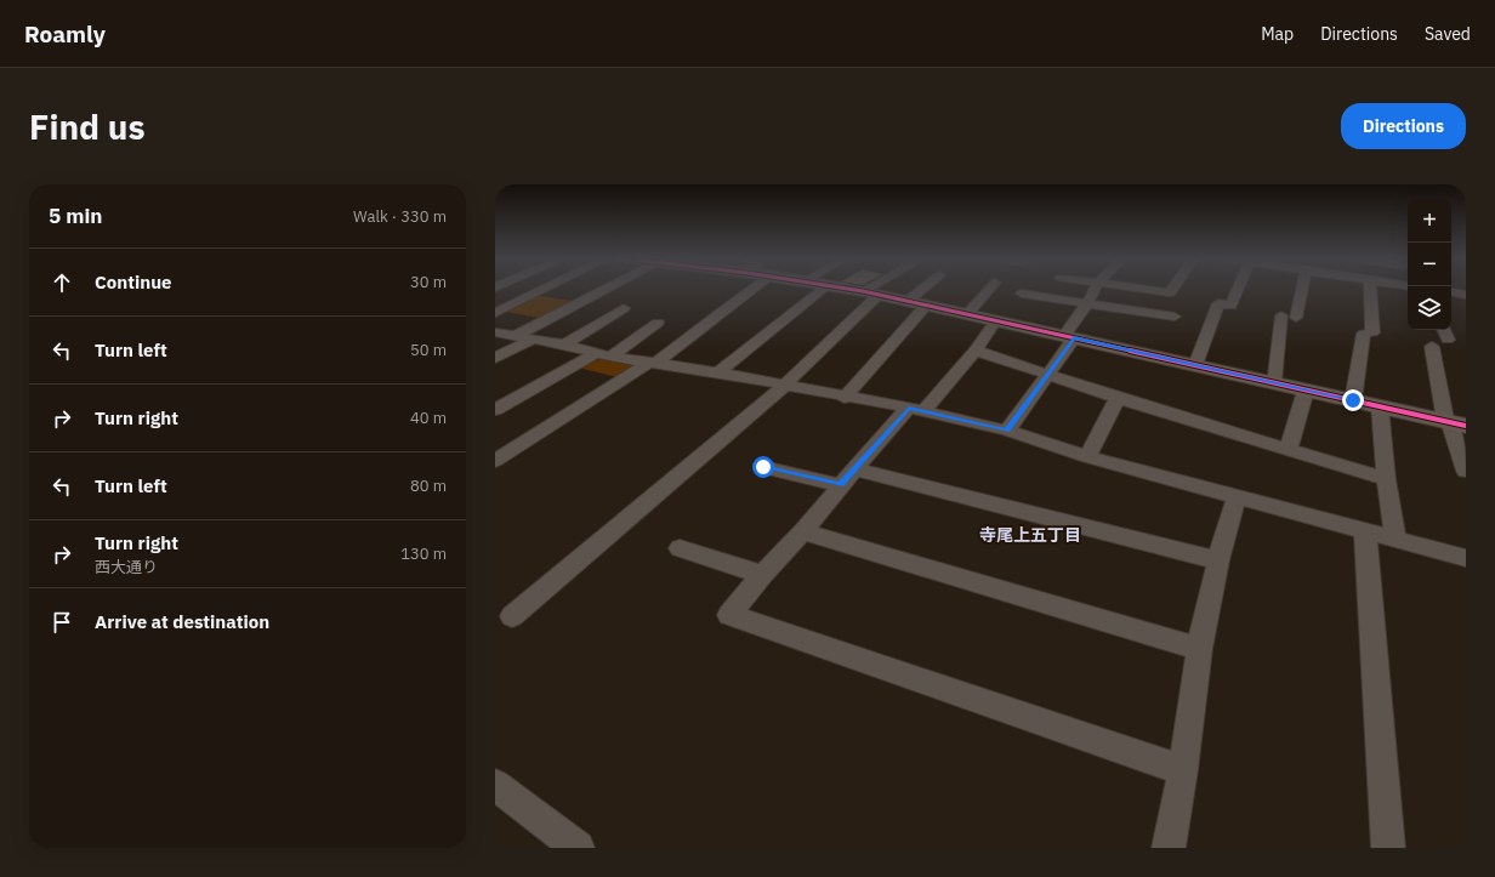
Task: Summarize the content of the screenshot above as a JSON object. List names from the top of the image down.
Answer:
{
  "districts": ["寺尾上五丁目"],
  "page": {
    "header": "Roamly",
    "nav": ["Map", "Directions", "Saved"],
    "buttons": "Directions",
    "title": "Find us",
    "heading": ["5 min", "Walk · 330 m"],
    "map_buttons": ["+", "−"],
    "list": [
      ["Continue", "30 m"],
      ["Turn left", "50 m"],
      ["Turn right", "40 m"],
      ["Turn left", "80 m"],
      ["Turn right", "西大通り", "130 m"],
      "Arrive at destination"
    ]
  }
}
